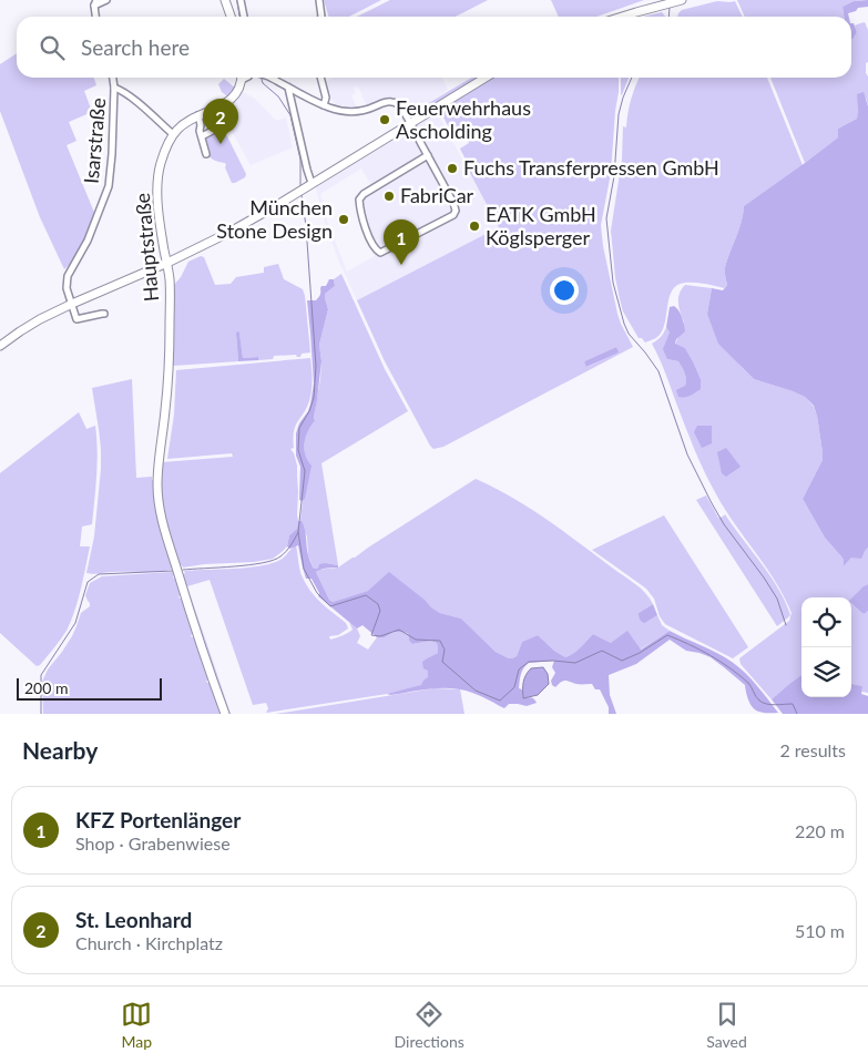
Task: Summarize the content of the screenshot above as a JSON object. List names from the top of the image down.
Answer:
{
  "streets": {
    "main road": ["Hauptstraße"],
    "street": ["Isarstraße"]
  },
  "places": [
    "Feuerwehrhaus Ascholding",
    "Fuchs Transferpressen GmbH",
    "FabriCar",
    "München Stone Design",
    "EATK GmbH Köglsperger"
  ],
  "scale_bar": "200 m",
  "page": {
    "search": "Search here",
    "pins": ["2", "1"],
    "scale": "200 m",
    "heading": ["Nearby", "2 results"],
    "list": [
      {
        "mark": "1",
        "name": "KFZ Portenlänger",
        "note": "Shop · Grabenwiese",
        "value": "220 m"
      },
      {
        "mark": "2",
        "name": "St. Leonhard",
        "note": "Church · Kirchplatz",
        "value": "510 m"
      }
    ],
    "nav": ["Map", "Directions", "Saved"]
  }
}
